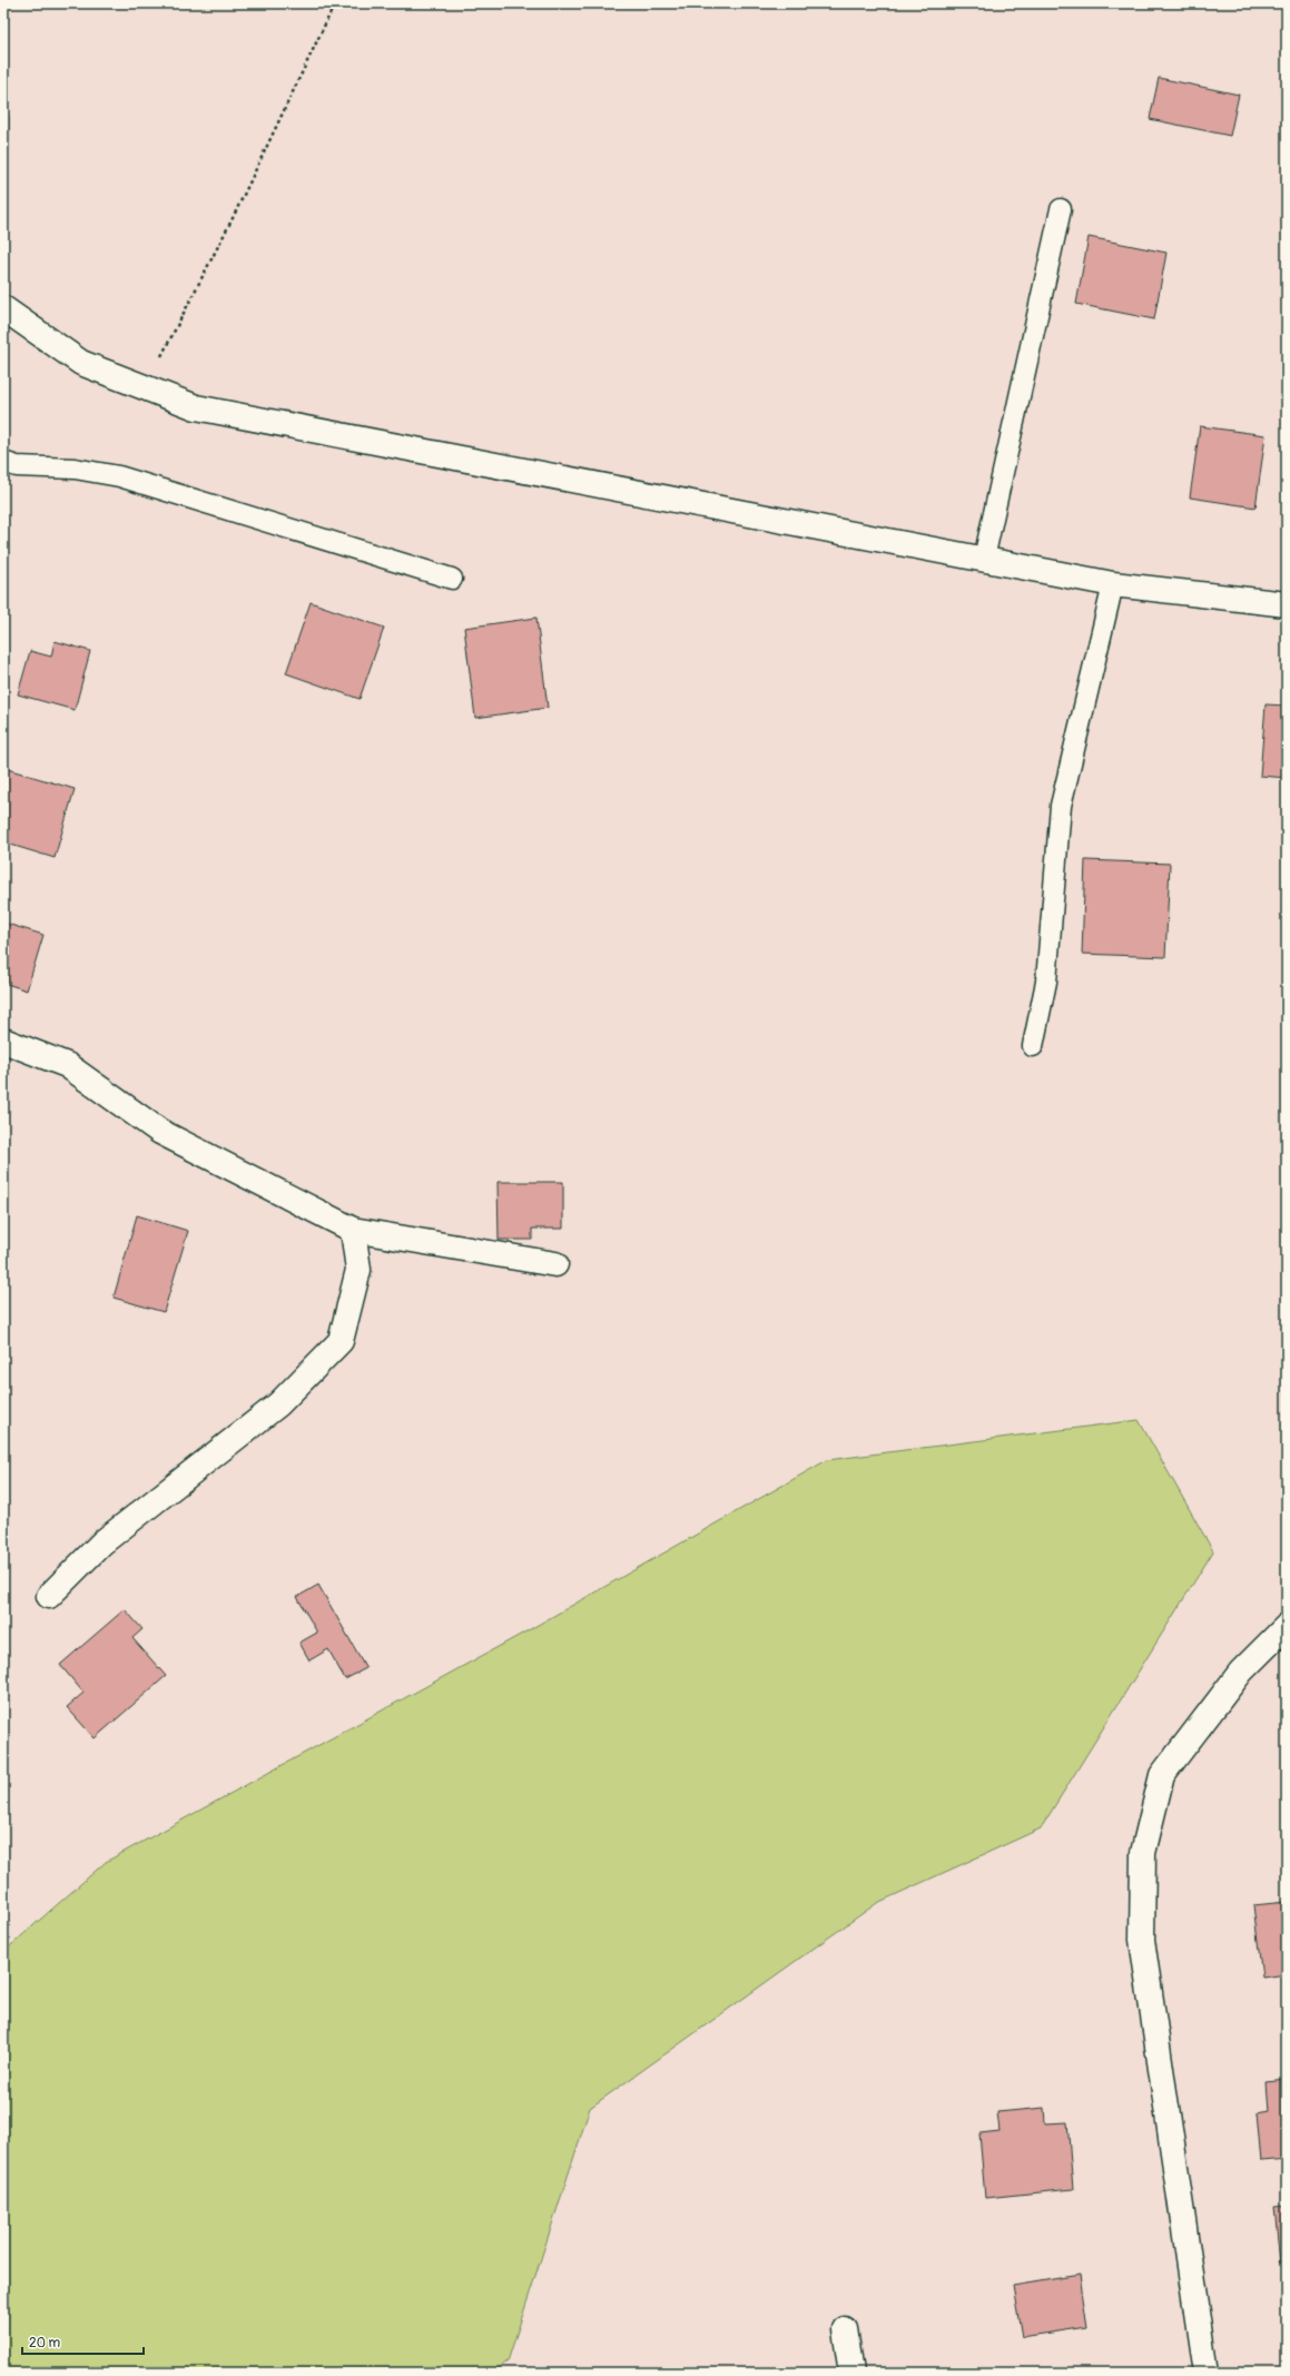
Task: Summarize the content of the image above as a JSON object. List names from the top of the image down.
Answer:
{
  "scale_bar": "20 m"
}
